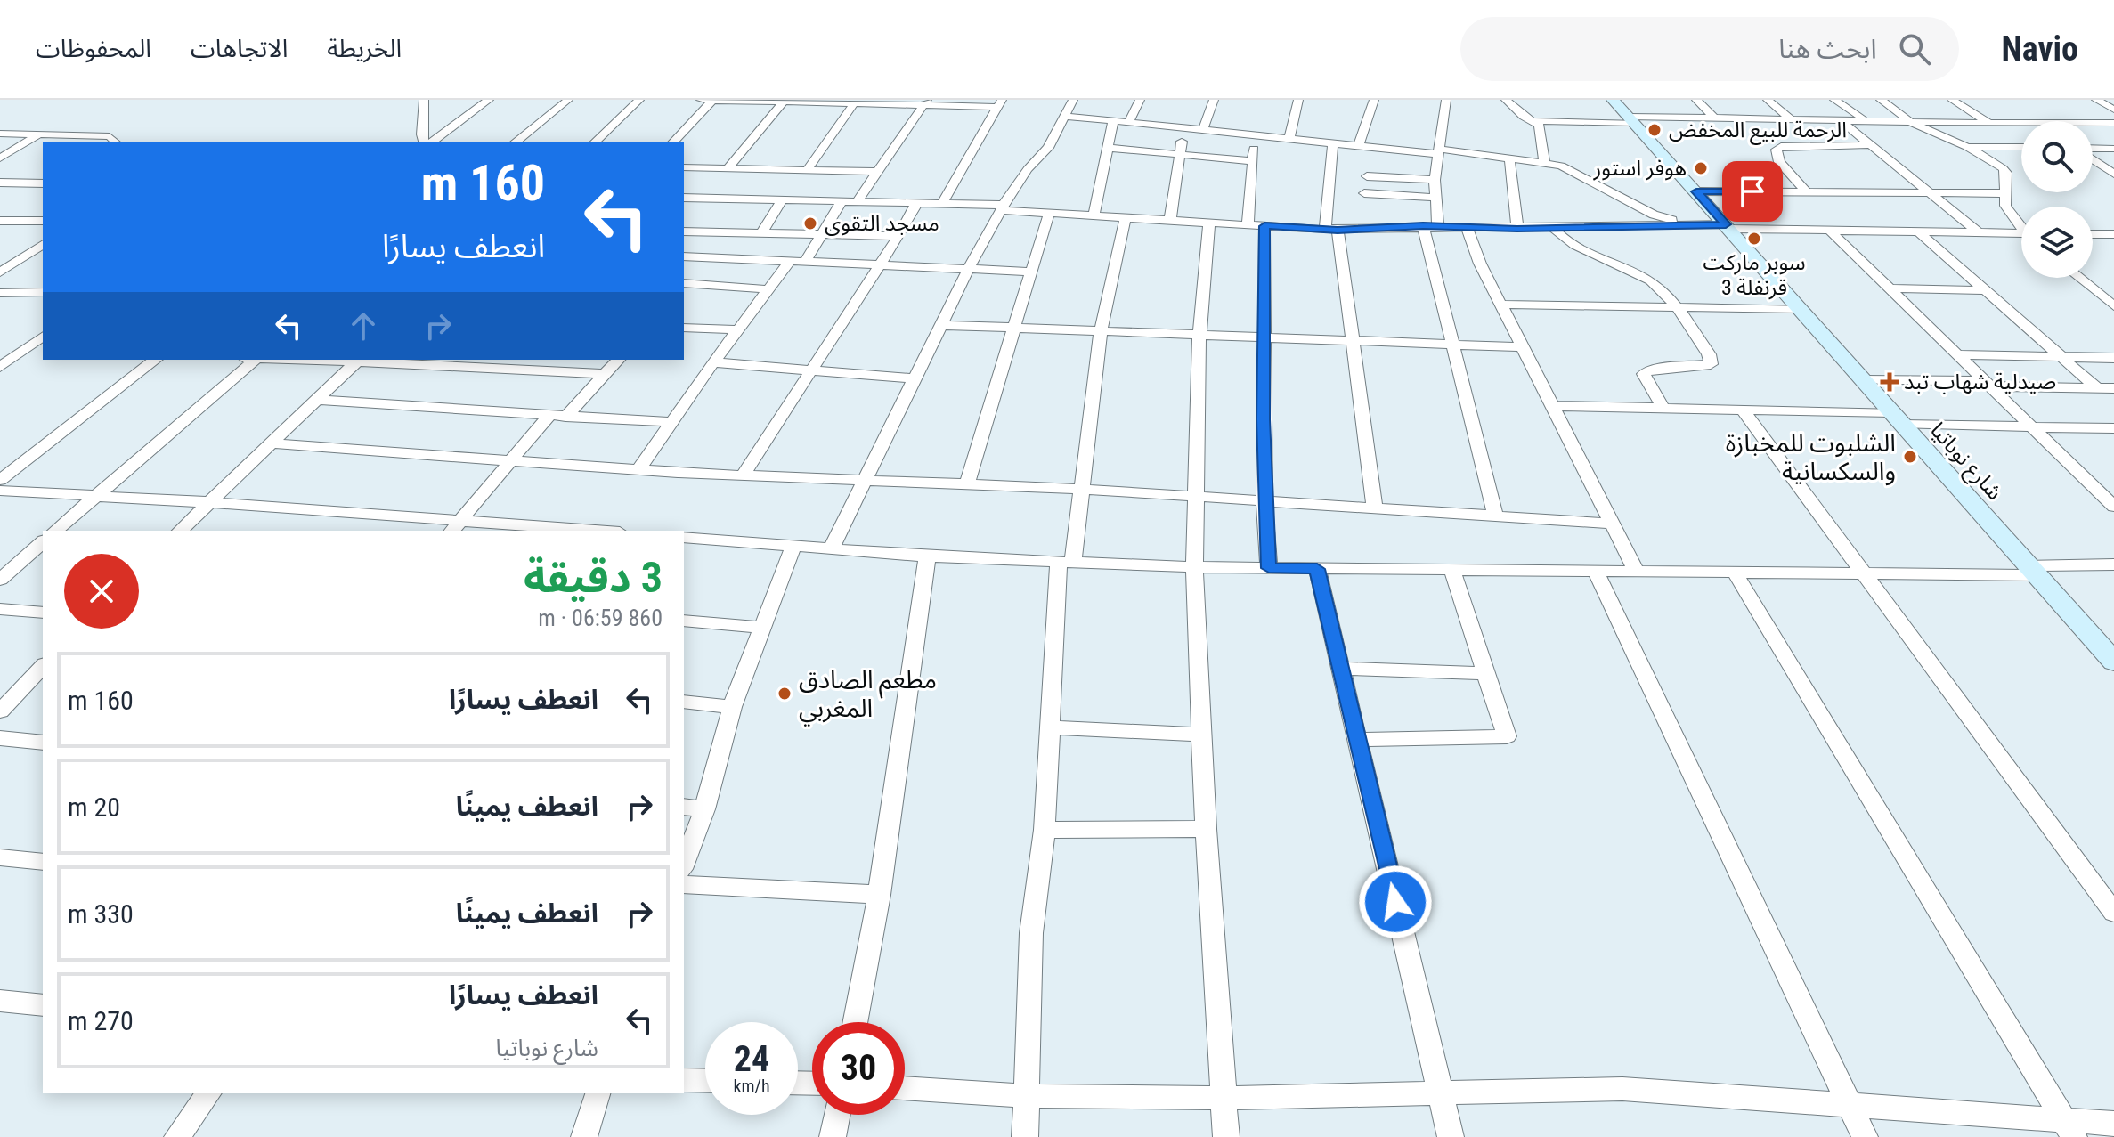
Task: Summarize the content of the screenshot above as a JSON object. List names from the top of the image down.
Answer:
{
  "streets": {
    "street": ["شارع نوباتيا"]
  },
  "places": {
    "other": [
      "الرحمة للبيع المخفض",
      "هوفر استور",
      "مسجد التقوى",
      "سوبر ماركت قرنفلة 3",
      "الشلبوت للمخبازة والسكسانية",
      "مطعم الصادق المغربي"
    ],
    "health": ["صيدلية شهاب تبد"]
  },
  "page": {
    "header": "Navio",
    "search": "ابحث هنا",
    "nav": ["الخريطة", "الاتجاهات", "المحفوظات"],
    "turn": ["160 m", "انعطف يسارًا"],
    "heading": ["3 دقيقة", "860 m · 06:59"],
    "list": [
      {
        "name": "انعطف يسارًا",
        "value": "160 m"
      },
      {
        "name": "انعطف يمينًا",
        "value": "20 m"
      },
      {
        "name": "انعطف يمينًا",
        "value": "330 m"
      },
      {
        "name": "انعطف يسارًا",
        "note": "شارع نوباتيا",
        "value": "270 m"
      }
    ],
    "speed": "24 km/h",
    "limit": "30"
  }
}
